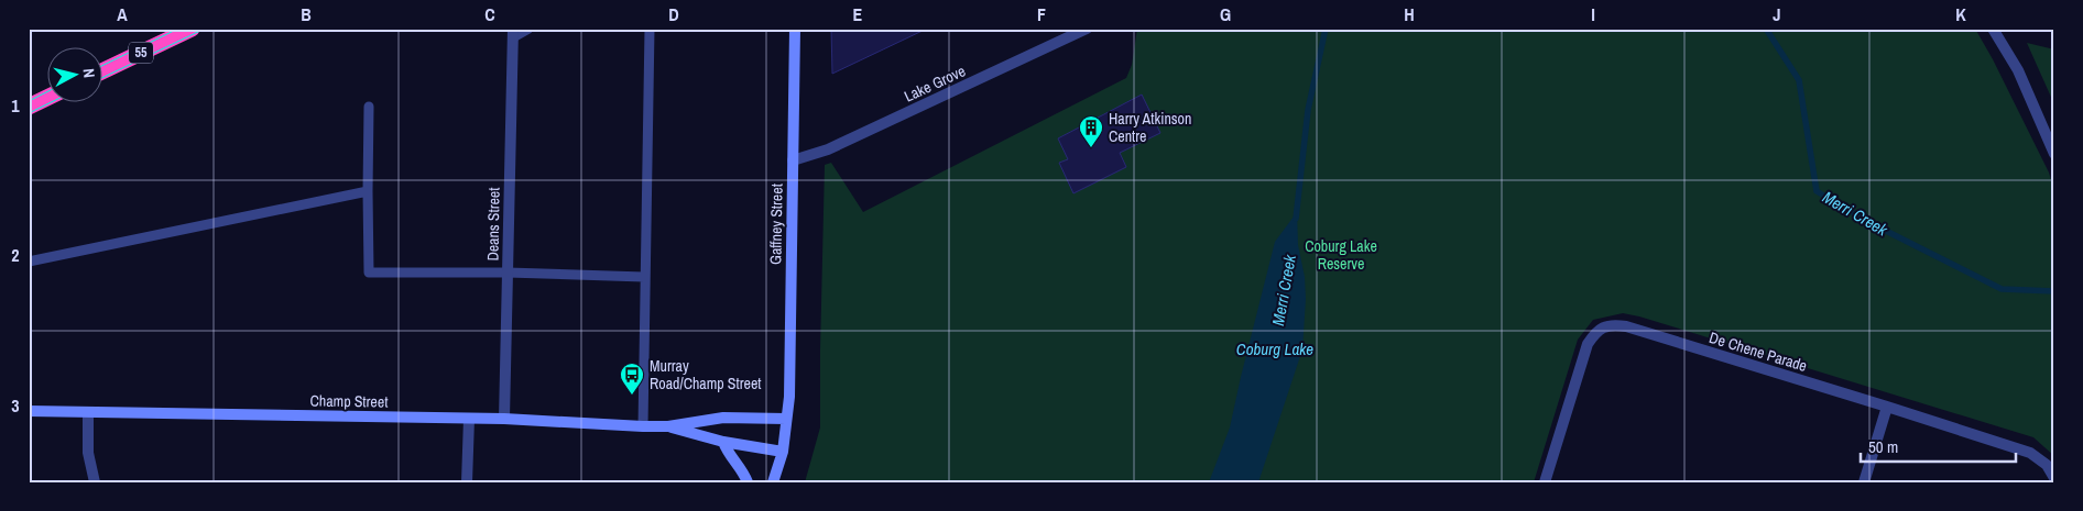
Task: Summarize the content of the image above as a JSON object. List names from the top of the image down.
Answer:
{
  "streets": {
    "highway": ["55"],
    "street": [
      "Lake Grove",
      "Deans Street",
      "Gaffney Street",
      "De Chene Parade",
      "Champ Street"
    ]
  },
  "crossings": [
    ["Lake Grove", "Gaffney Street"],
    ["Deans Street", "Champ Street"],
    ["Gaffney Street", "Champ Street"]
  ],
  "water": ["Merri Creek", "Coburg Lake"],
  "parks": ["Coburg Lake Reserve"],
  "places": {
    "building": ["Harry Atkinson Centre"],
    "bus stop": ["Murray Road/Champ Street"]
  },
  "scale_bar": "50 m",
  "north": "right",
  "grid": {
    "columns": [
      "A",
      "B",
      "C",
      "D",
      "E",
      "F",
      "G",
      "H",
      "I",
      "J",
      "K"
    ],
    "rows": ["1", "2", "3"]
  }
}
